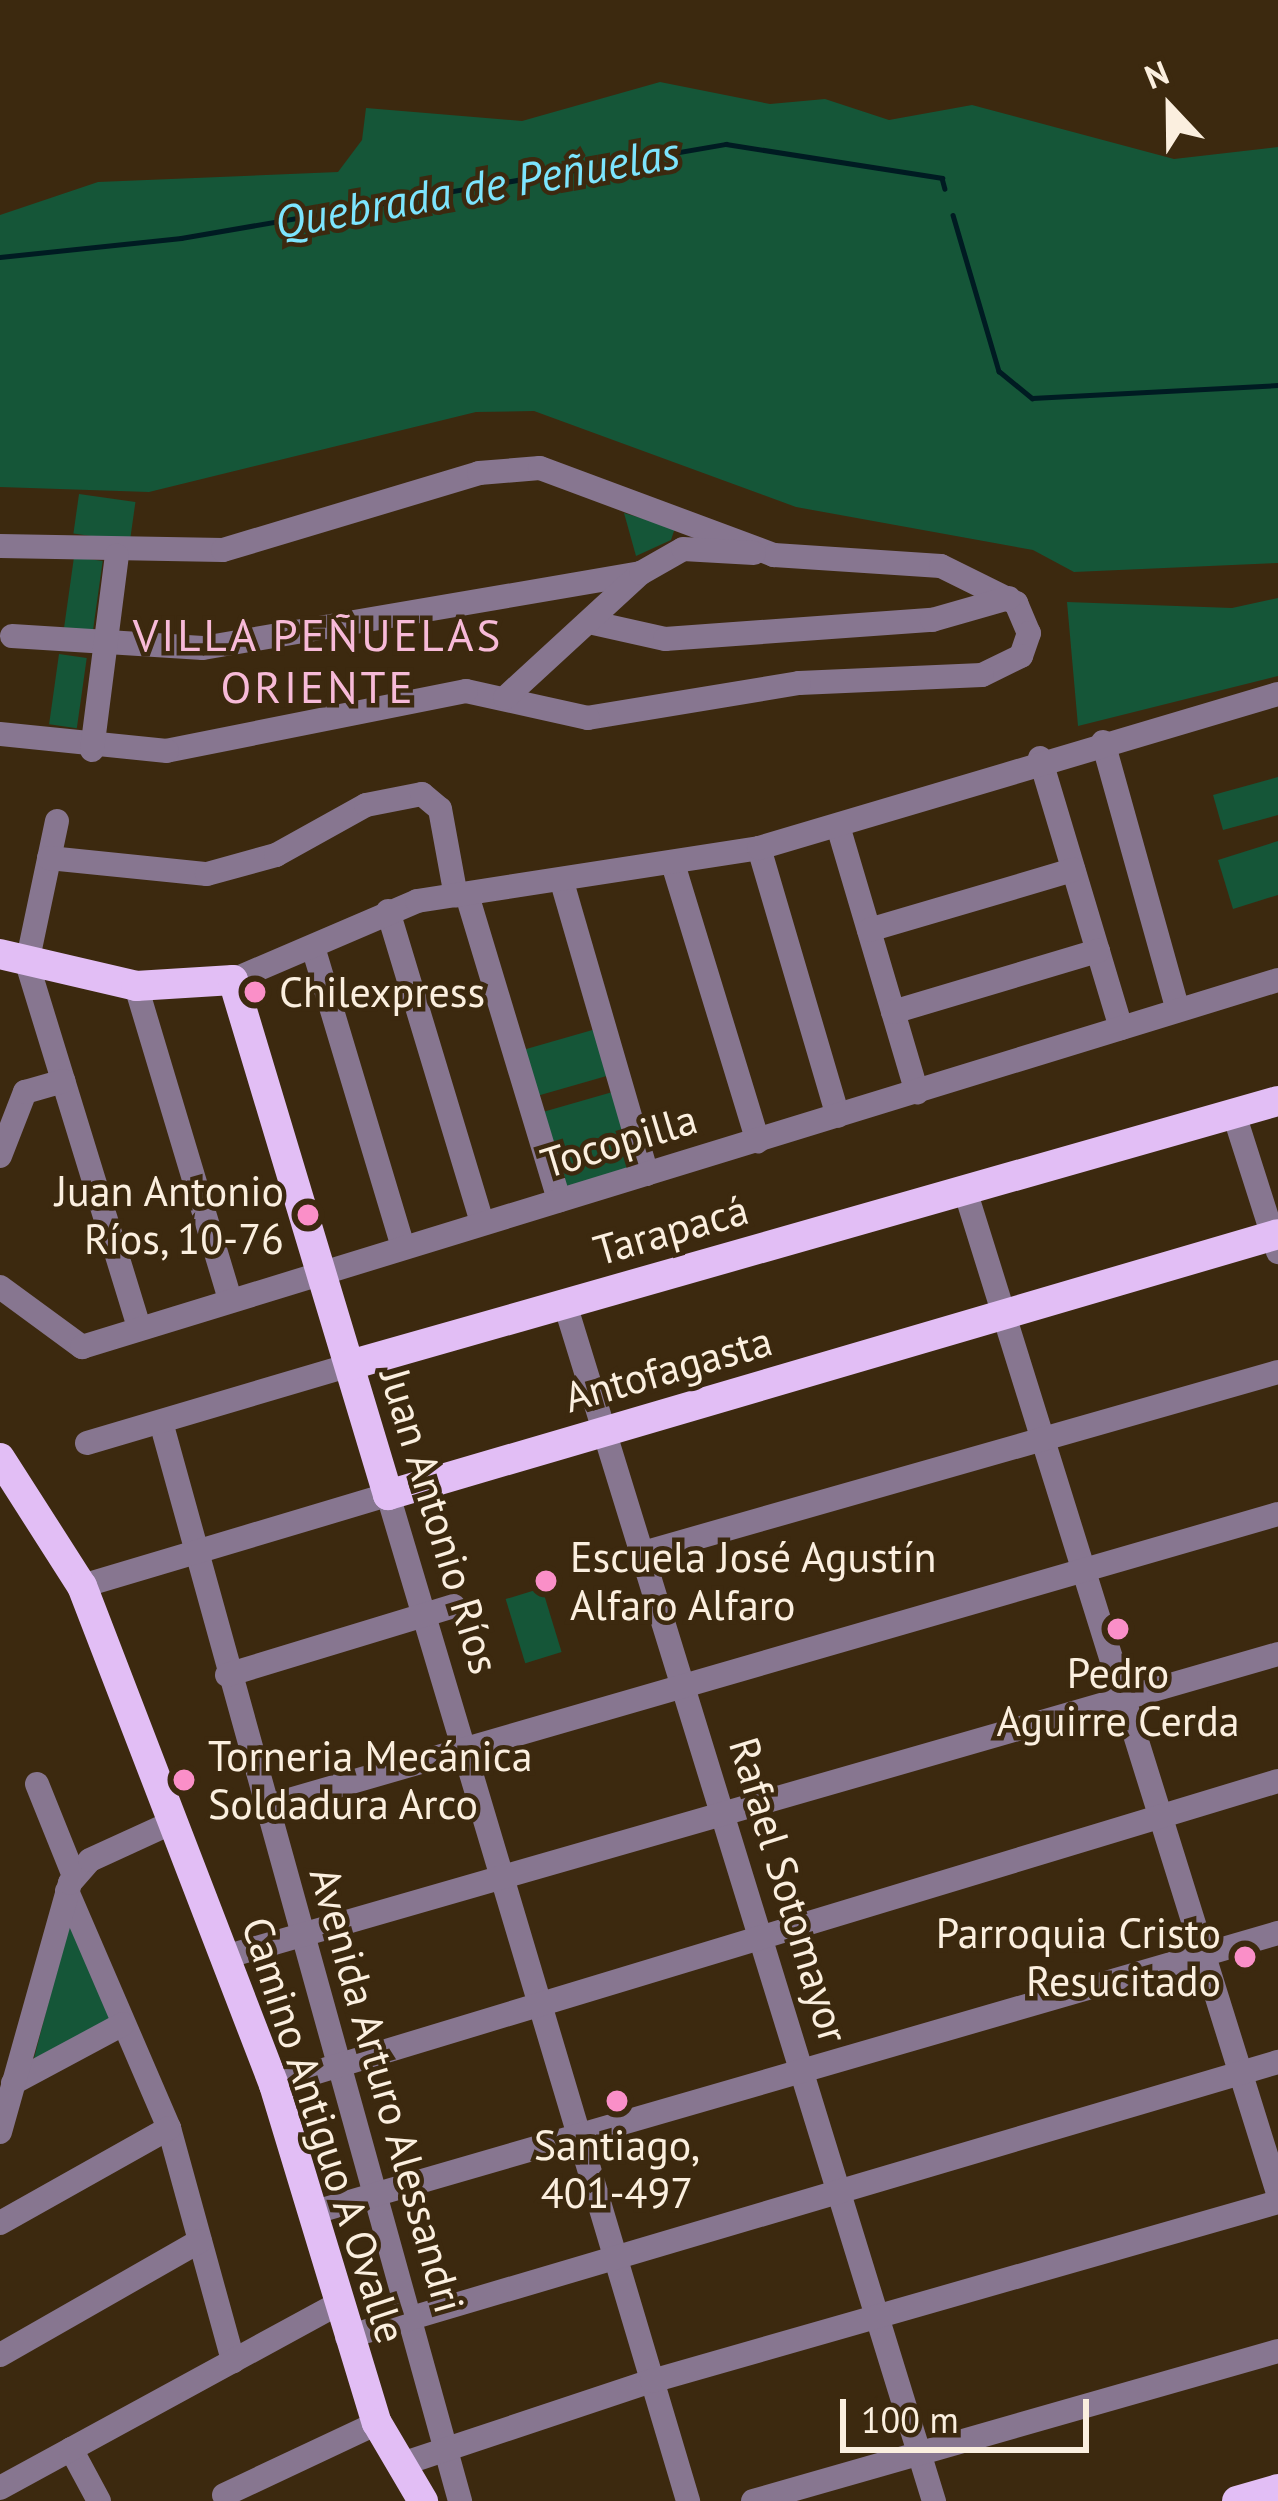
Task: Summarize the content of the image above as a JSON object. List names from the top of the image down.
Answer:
{
  "streets": {
    "main road": [
      "Tarapacá",
      "Antofagasta",
      "Juan Antonio Ríos",
      "Camino Antiguo A Ovalle"
    ],
    "street": ["Tocopilla", "Rafael Sotomayor", "Avenida Arturo Alessandri"]
  },
  "crossings": [
    ["Tocopilla", "Juan Antonio Ríos"],
    ["Tarapacá", "Juan Antonio Ríos"],
    ["Tarapacá", "Rafael Sotomayor"],
    ["Tarapacá", "Avenida Arturo Alessandri"],
    ["Antofagasta", "Juan Antonio Ríos"],
    ["Antofagasta", "Rafael Sotomayor"],
    ["Antofagasta", "Avenida Arturo Alessandri"],
    ["Antofagasta", "Camino Antiguo A Ovalle"]
  ],
  "districts": ["VILLA PEÑUELAS ORIENTE"],
  "water": ["Quebrada de Peñuelas"],
  "places": [
    "Chilexpress",
    "Juan Antonio Ríos, 10-76",
    "Escuela José Agustín Alfaro Alfaro",
    "Pedro Aguirre Cerda",
    "Torneria Mecánica Soldadura Arco",
    "Parroquia Cristo Resucitado",
    "Santiago, 401-497"
  ],
  "scale_bar": "100 m",
  "north": "top"
}
